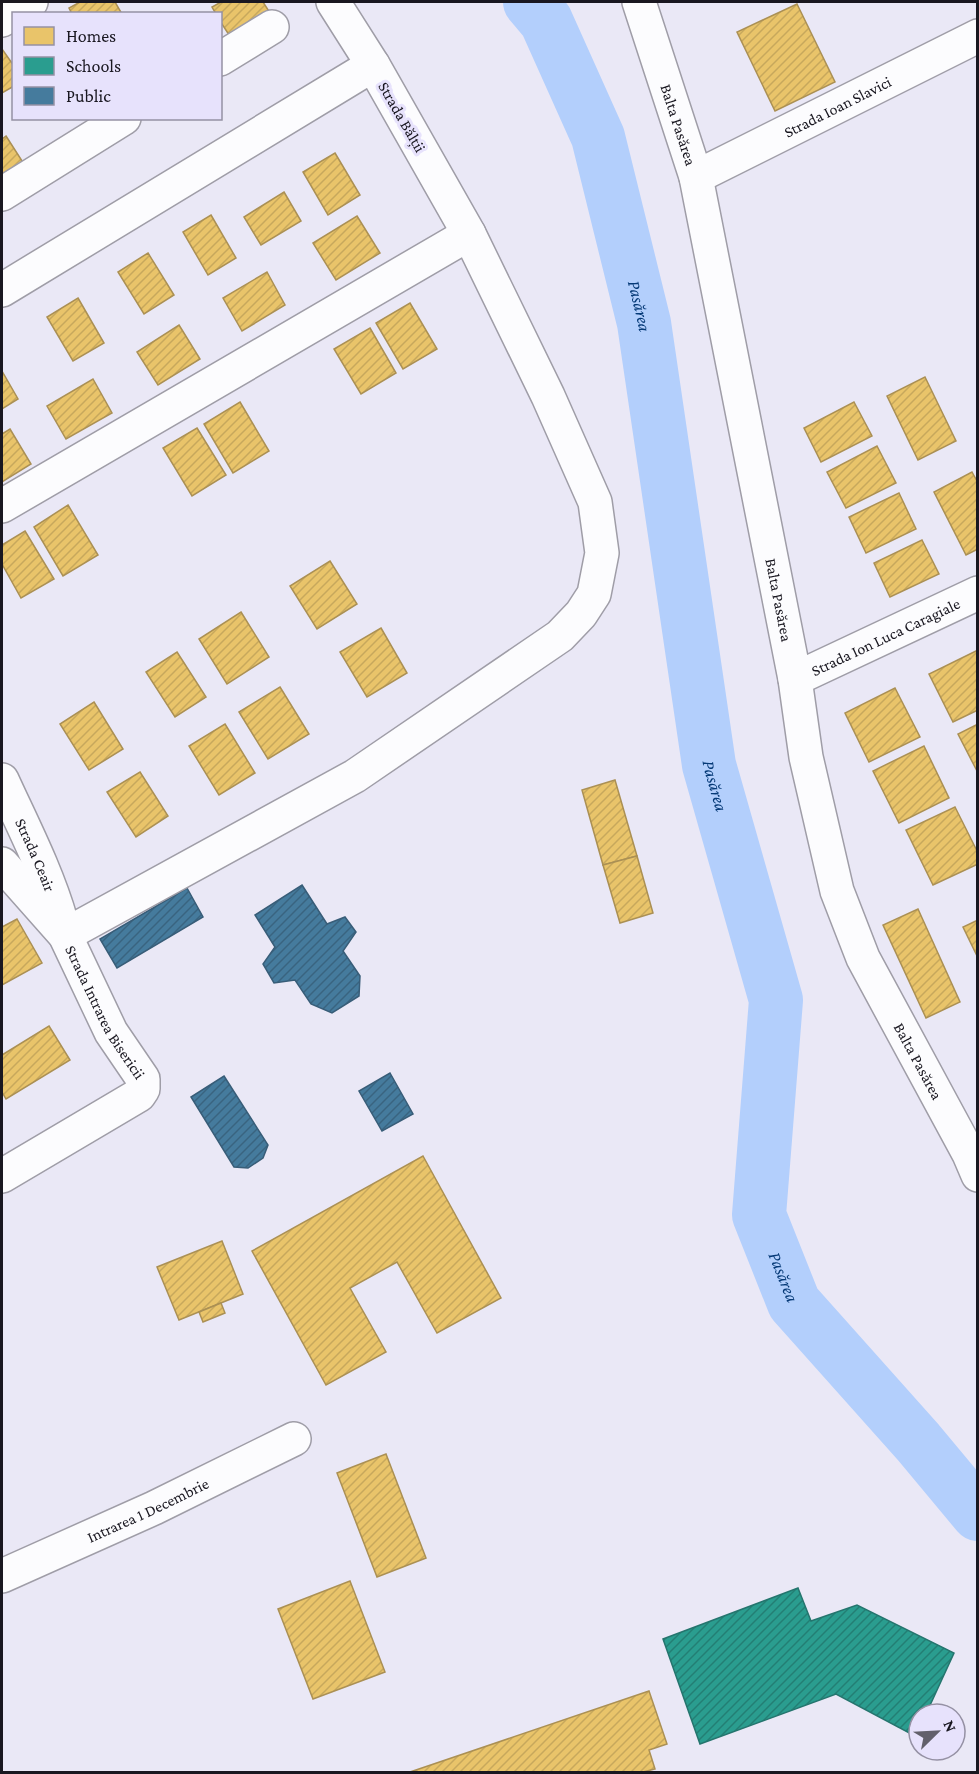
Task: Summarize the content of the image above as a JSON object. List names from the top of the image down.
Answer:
{
  "streets": {
    "street": [
      "Strada Ioan Slavici",
      "Strada Bălții",
      "Balta Pasărea",
      "Strada Ion Luca Caragiale",
      "Strada Ceair",
      "Strada Intrarea Bisericii",
      "Intrarea 1 Decembrie"
    ]
  },
  "crossings": [
    ["Strada Ioan Slavici", "Balta Pasărea"],
    ["Strada Bălții", "Strada Ceair"],
    ["Strada Bălții", "Strada Intrarea Bisericii"],
    ["Balta Pasărea", "Strada Ion Luca Caragiale"],
    ["Strada Ceair", "Strada Intrarea Bisericii"]
  ],
  "water": ["Pasărea"],
  "legend": ["Homes", "Schools", "Public"],
  "north": "top right"
}
